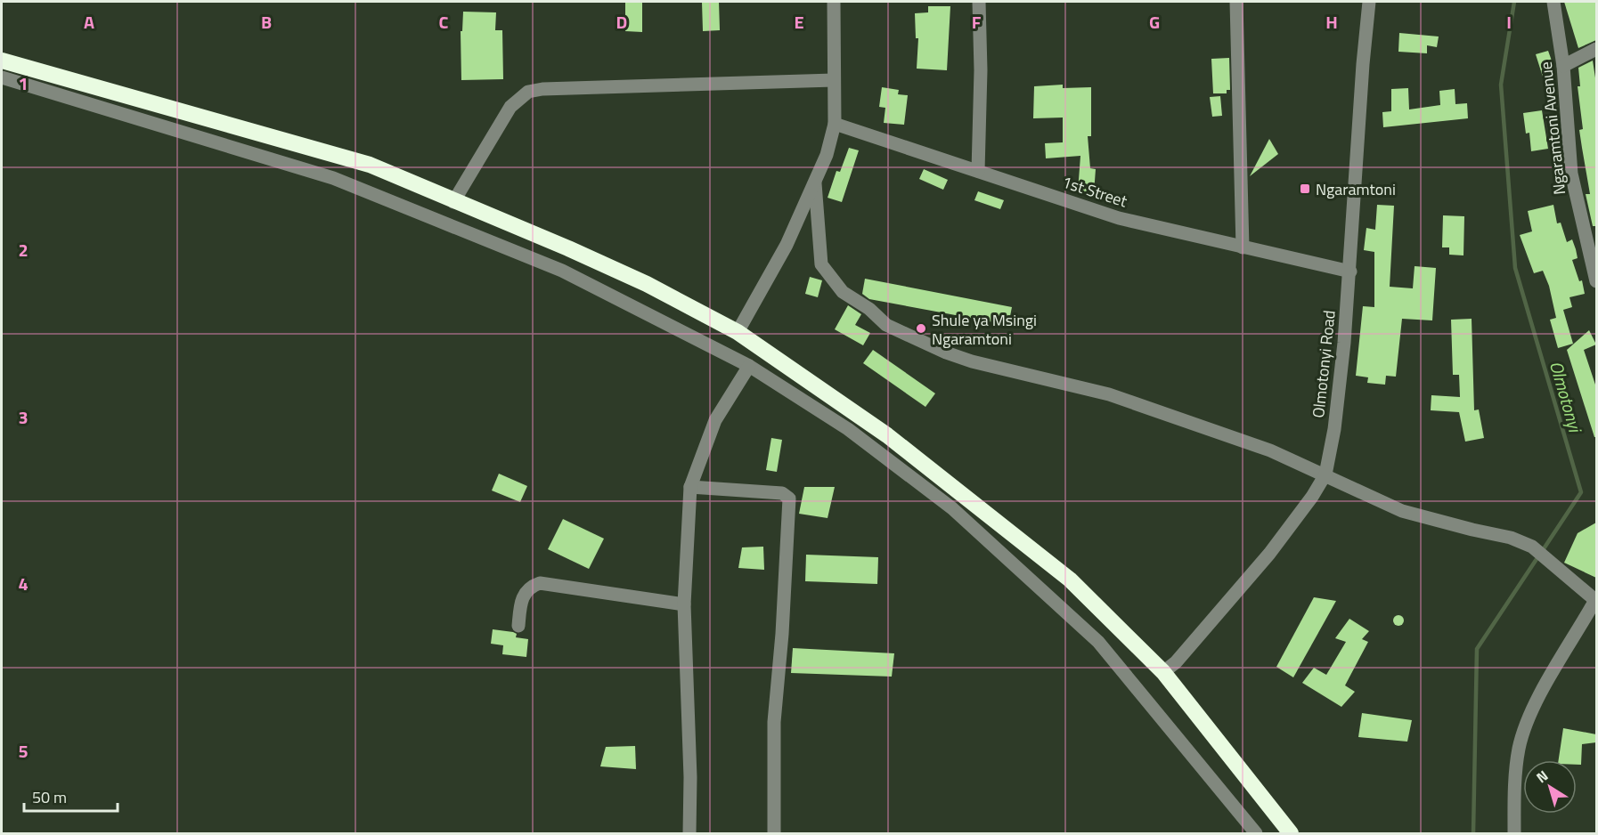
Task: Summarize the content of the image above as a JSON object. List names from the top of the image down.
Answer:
{
  "streets": {
    "street": ["Ngaramtoni Avenue", "1st Street", "Olmotonyi Road"]
  },
  "crossings": [
    ["1st Street", "Olmotonyi Road"]
  ],
  "water": ["Olmotonyi"],
  "places": {
    "transit": ["Ngaramtoni"],
    "other": ["Shule ya Msingi Ngaramtoni"]
  },
  "scale_bar": "50 m",
  "north": "top left",
  "grid": {
    "columns": [
      "A",
      "B",
      "C",
      "D",
      "E",
      "F",
      "G",
      "H",
      "I"
    ],
    "rows": [
      "1",
      "2",
      "3",
      "4",
      "5"
    ]
  }
}
